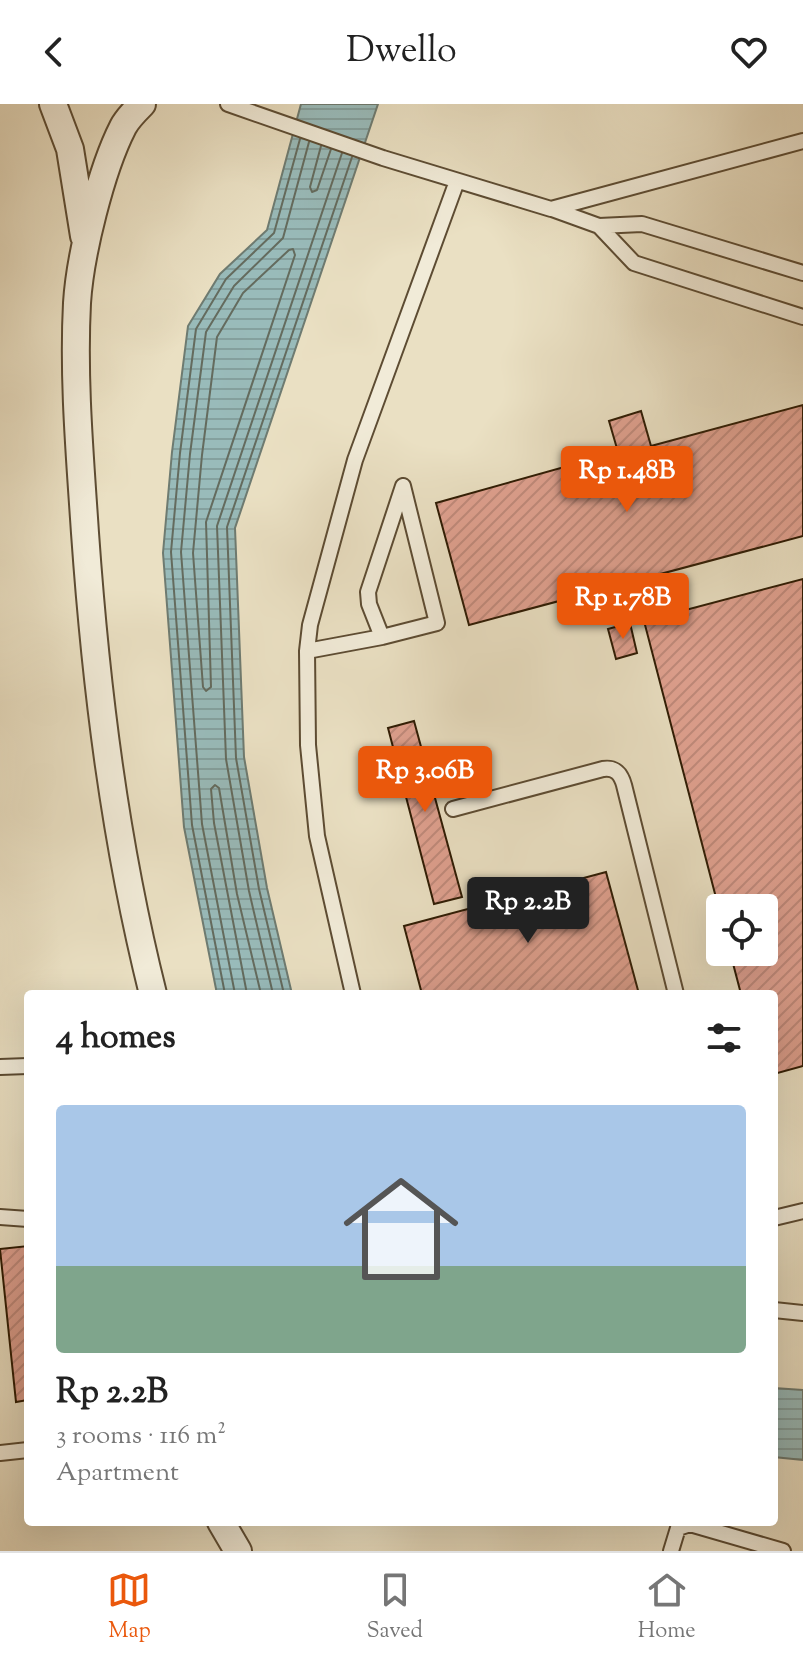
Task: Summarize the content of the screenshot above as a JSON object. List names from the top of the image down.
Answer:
{
  "page": {
    "header": "Dwello",
    "price": [
      "Rp 1.48B",
      "Rp 1.78B",
      "Rp 3.06B",
      "Rp 2.2B"
    ],
    "heading": "4 homes",
    "list": [
      {
        "name": "Rp 2.2B",
        "note": "3 rooms · 116 m² · Apartment"
      }
    ],
    "tabs": ["Map", "Saved", "Home"]
  }
}
